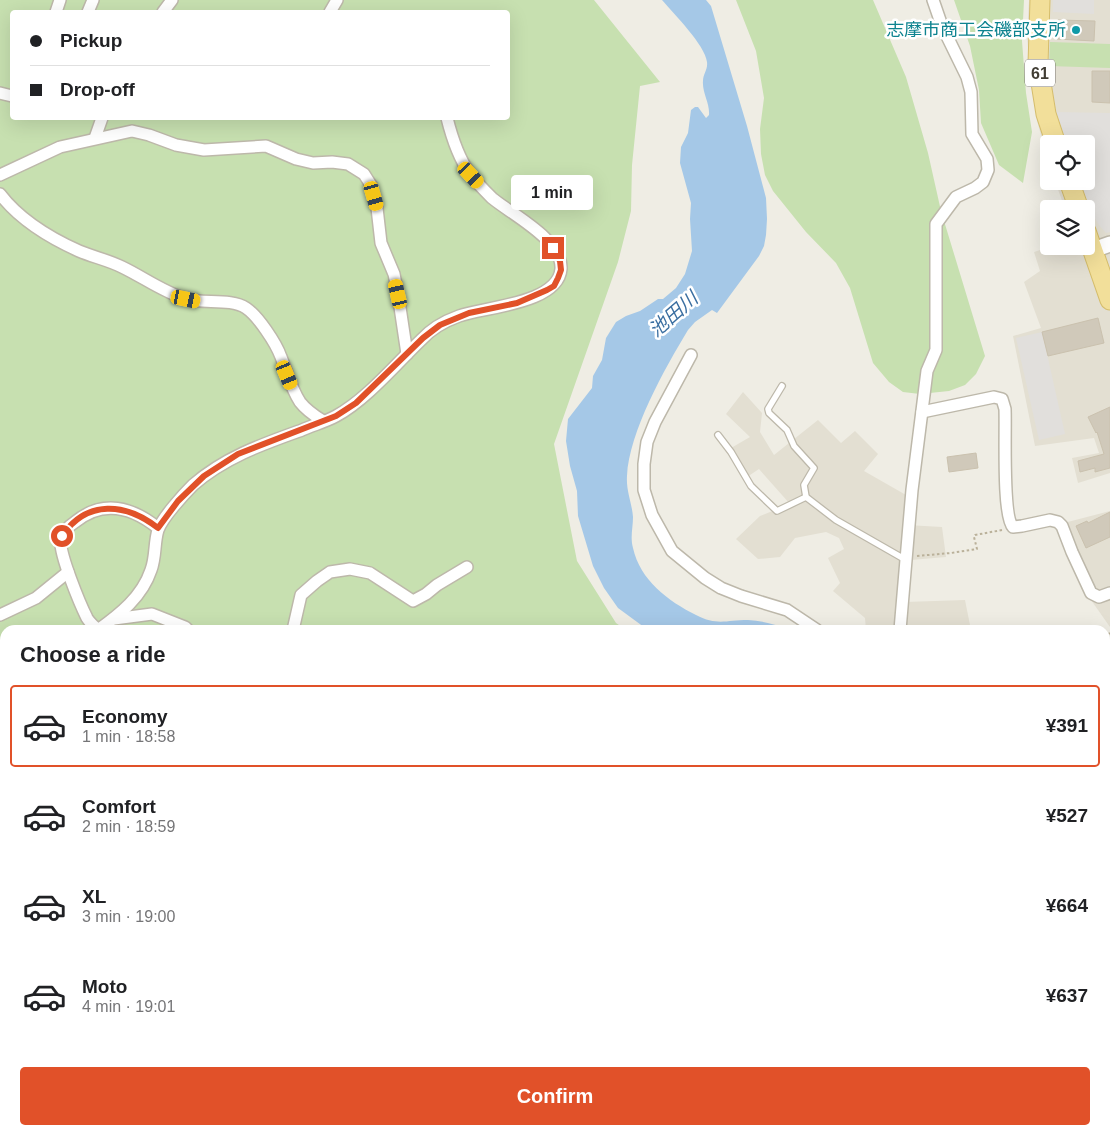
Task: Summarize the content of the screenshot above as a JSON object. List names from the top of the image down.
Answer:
{
  "streets": {
    "main road": ["61"]
  },
  "water": ["池田川"],
  "places": ["志摩市商工会磯部支所"],
  "page": {
    "banner": ["Pickup", "Drop-off"],
    "bubble": "1 min",
    "heading": "Choose a ride",
    "list": [
      {
        "name": "Economy",
        "note": "1 min · 18:58",
        "value": "¥391"
      },
      {
        "name": "Comfort",
        "note": "2 min · 18:59",
        "value": "¥527"
      },
      {
        "name": "XL",
        "note": "3 min · 19:00",
        "value": "¥664"
      },
      {
        "name": "Moto",
        "note": "4 min · 19:01",
        "value": "¥637"
      }
    ],
    "buttons": "Confirm"
  }
}
